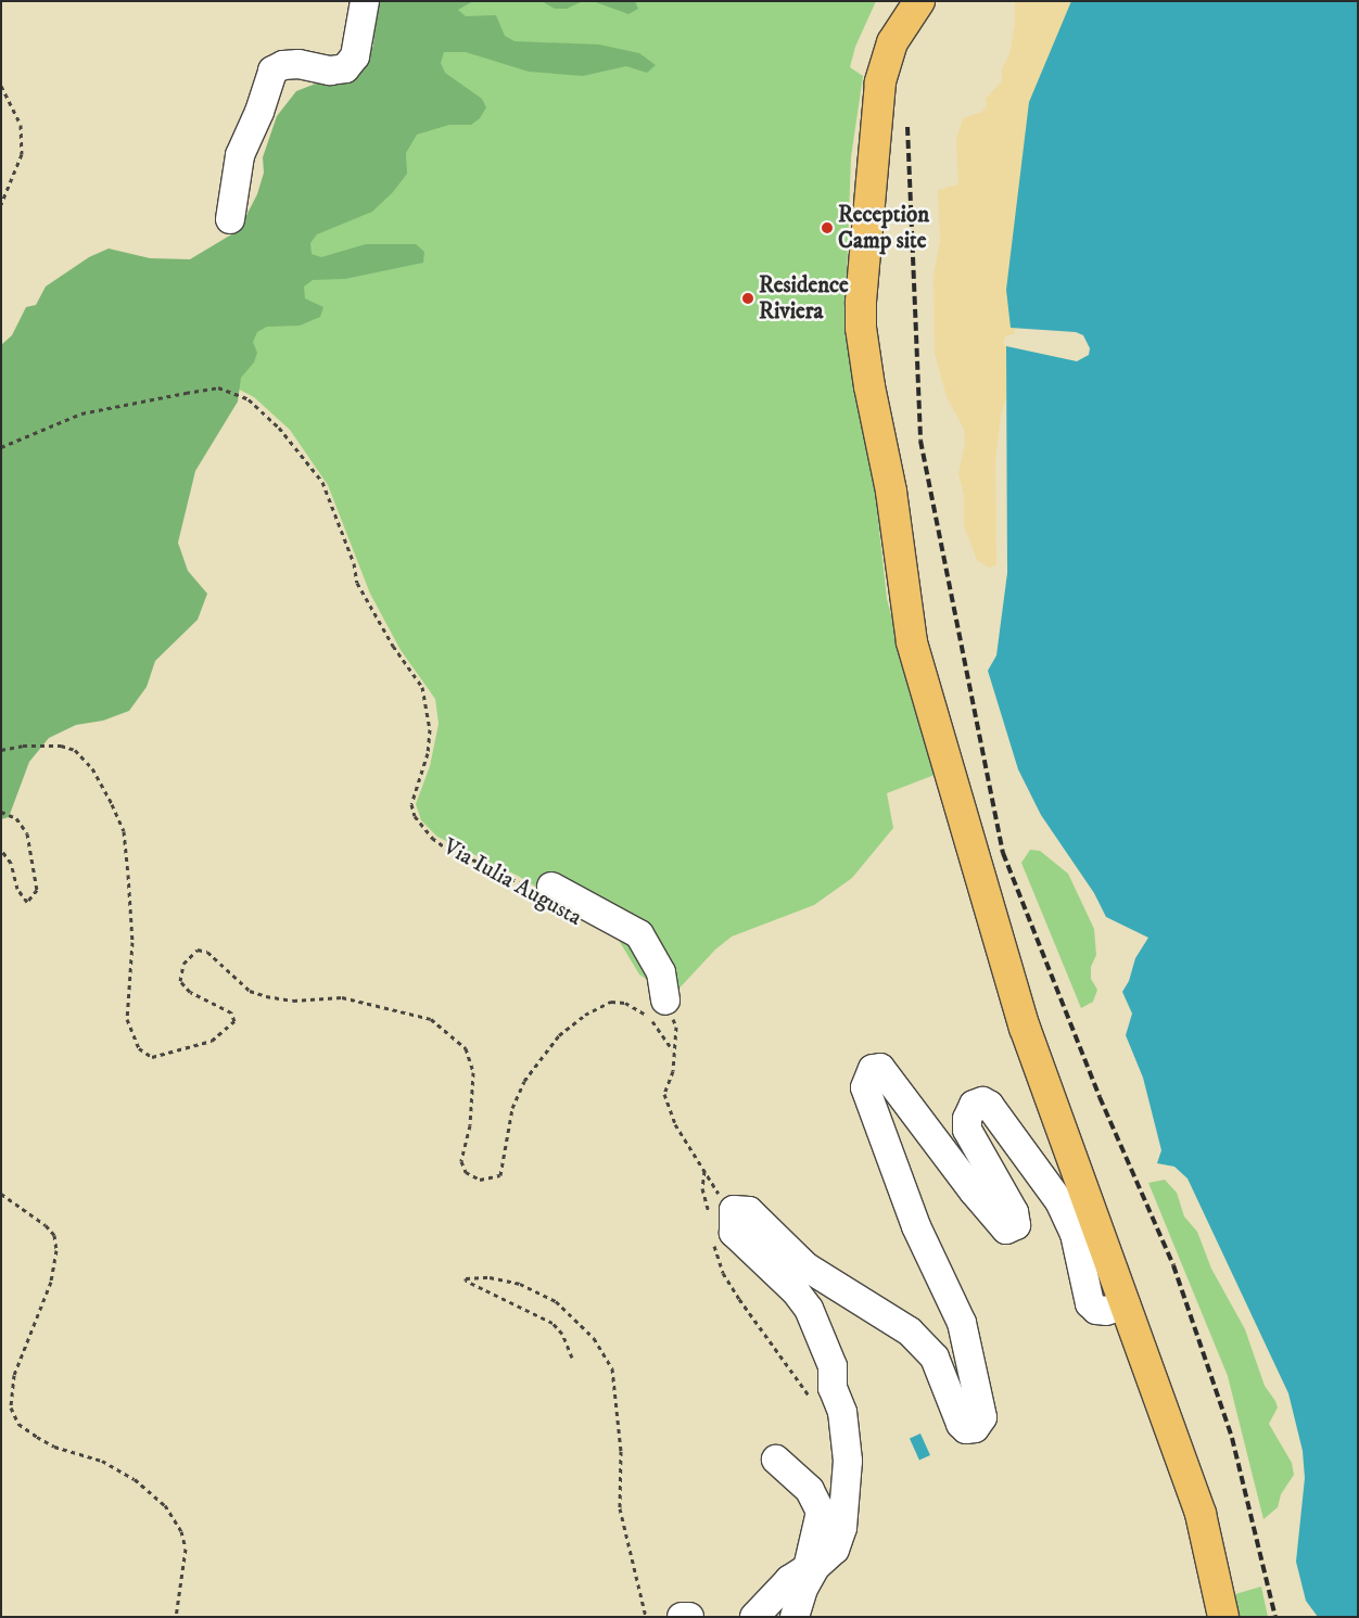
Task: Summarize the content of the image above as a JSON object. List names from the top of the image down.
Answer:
{
  "streets": {
    "path": ["Via Iulia Augusta"]
  },
  "places": ["Reception Camp site", "Residence Riviera"]
}
